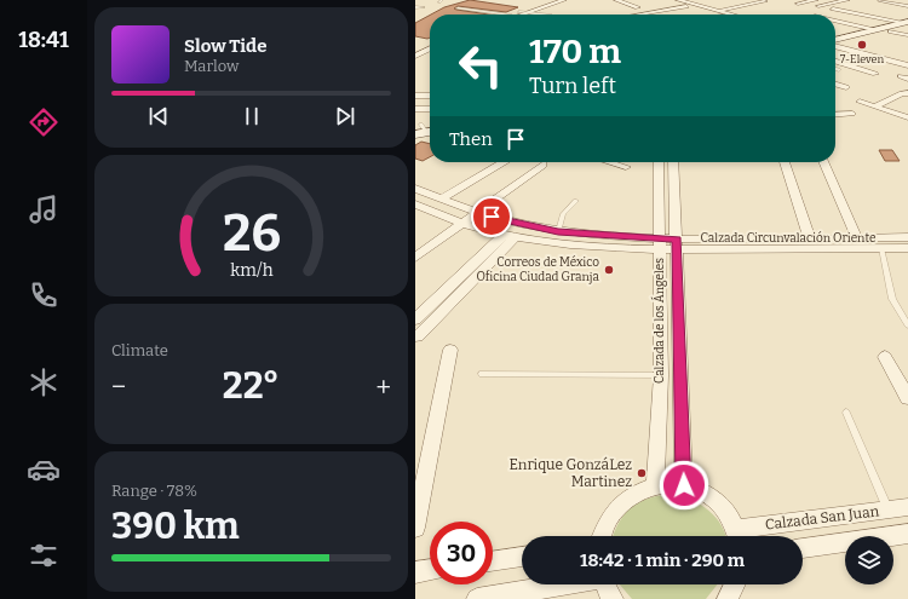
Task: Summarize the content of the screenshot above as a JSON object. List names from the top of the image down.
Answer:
{
  "streets": {
    "street": ["Calzada Circunvalación Oriente", "Calzada de los Ángeles", "Calzada San Juan"]
  },
  "crossings": [
    ["Calzada Circunvalación Oriente", "Calzada de los Ángeles"]
  ],
  "places": ["7-Eleven", "Correos de México Oficina Ciudad Granja", "Enrique GonzáLez Martinez"],
  "page": {
    "tabs": "18:41",
    "turn": ["170 m", "Turn left"],
    "song": ["Slow Tide", "Marlow"],
    "then": "Then",
    "tile": [
      "Climate",
      ["Range · 78%", "390 km"]
    ],
    "heat": ["−", "22°", "+"],
    "limit": "30",
    "trip": "18:42 · 1 min · 290 m",
    "gauge": ["26", "km/h"]
  }
}
